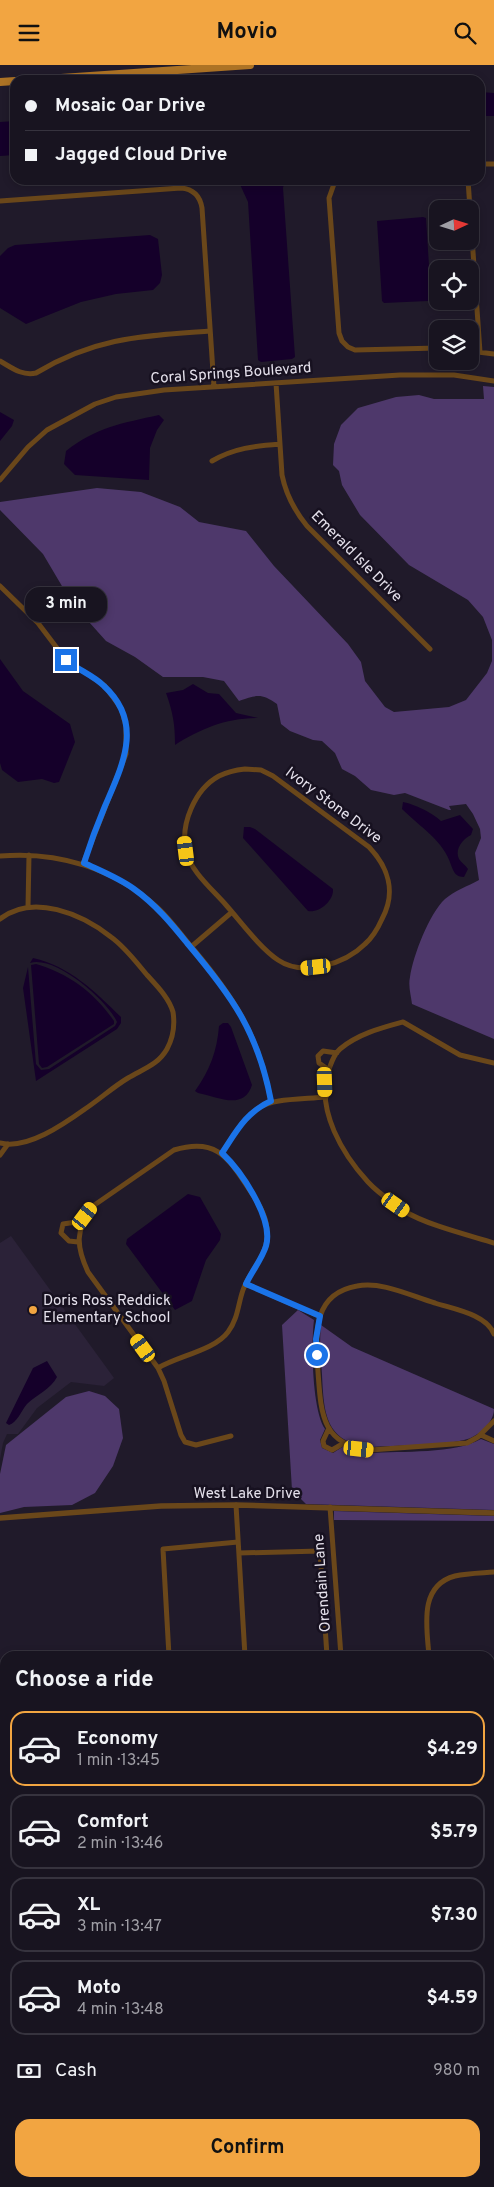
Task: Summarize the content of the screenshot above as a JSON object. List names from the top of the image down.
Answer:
{
  "streets": {
    "street": [
      "Coral Springs Boulevard",
      "Emerald Isle Drive",
      "Ivory Stone Drive",
      "West Lake Drive",
      "Orendain Lane"
    ]
  },
  "crossings": [
    ["Coral Springs Boulevard", "Emerald Isle Drive"],
    ["West Lake Drive", "Orendain Lane"]
  ],
  "places": ["Doris Ross Reddick Elementary School"],
  "north": "right",
  "page": {
    "header": "Movio",
    "banner": ["Mosaic Oar Drive", "Jagged Cloud Drive"],
    "bubble": "3 min",
    "heading": "Choose a ride",
    "list": [
      {
        "name": "Economy",
        "note": "1 min · 13:45",
        "value": "$4.29"
      },
      {
        "name": "Comfort",
        "note": "2 min · 13:46",
        "value": "$5.79"
      },
      {
        "name": "XL",
        "note": "3 min · 13:47",
        "value": "$7.30"
      },
      {
        "name": "Moto",
        "note": "4 min · 13:48",
        "value": "$4.59"
      }
    ],
    "pay": ["Cash", "980 m"],
    "buttons": "Confirm"
  }
}
